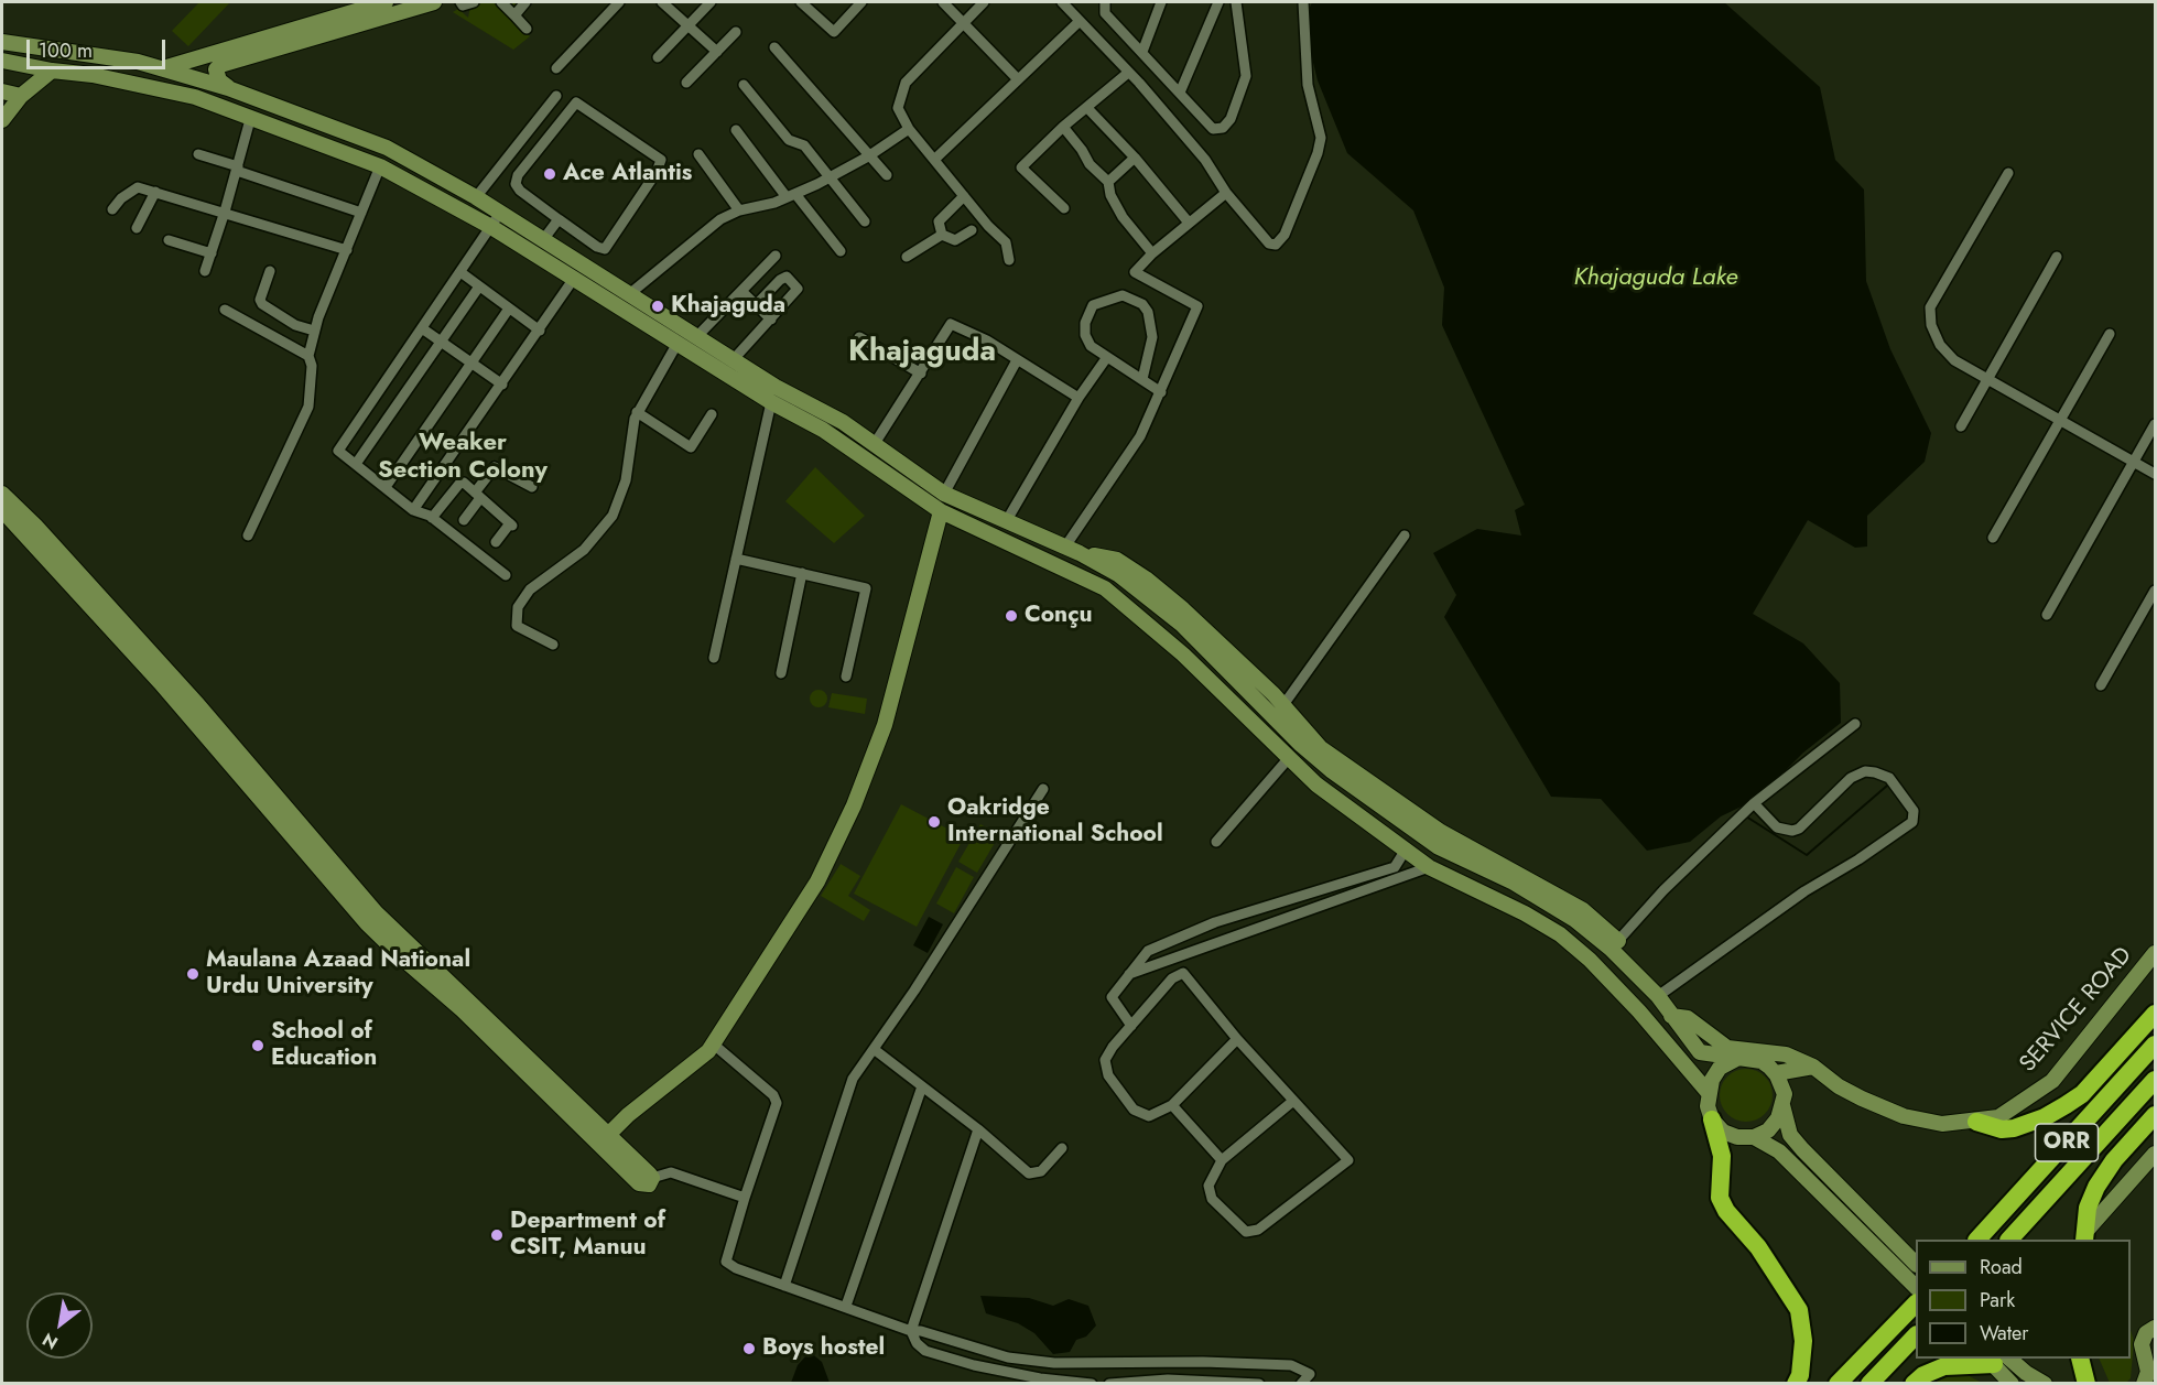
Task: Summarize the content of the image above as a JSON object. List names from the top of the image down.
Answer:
{
  "streets": {
    "highway": ["ORR"],
    "main road": ["SERVICE ROAD"]
  },
  "crossings": [
    ["SERVICE ROAD", "ORR"]
  ],
  "districts": ["Khajaguda", "Weaker Section Colony"],
  "water": ["Khajaguda Lake"],
  "places": [
    "Ace Atlantis",
    "Khajaguda",
    "Conçu",
    "Oakridge International School",
    "Maulana Azaad National Urdu University",
    "School of Education",
    "Department of CSIT, Manuu",
    "Boys hostel"
  ],
  "legend": ["Road", "Park", "Water"],
  "scale_bar": "100 m",
  "north": "bottom left"
}
